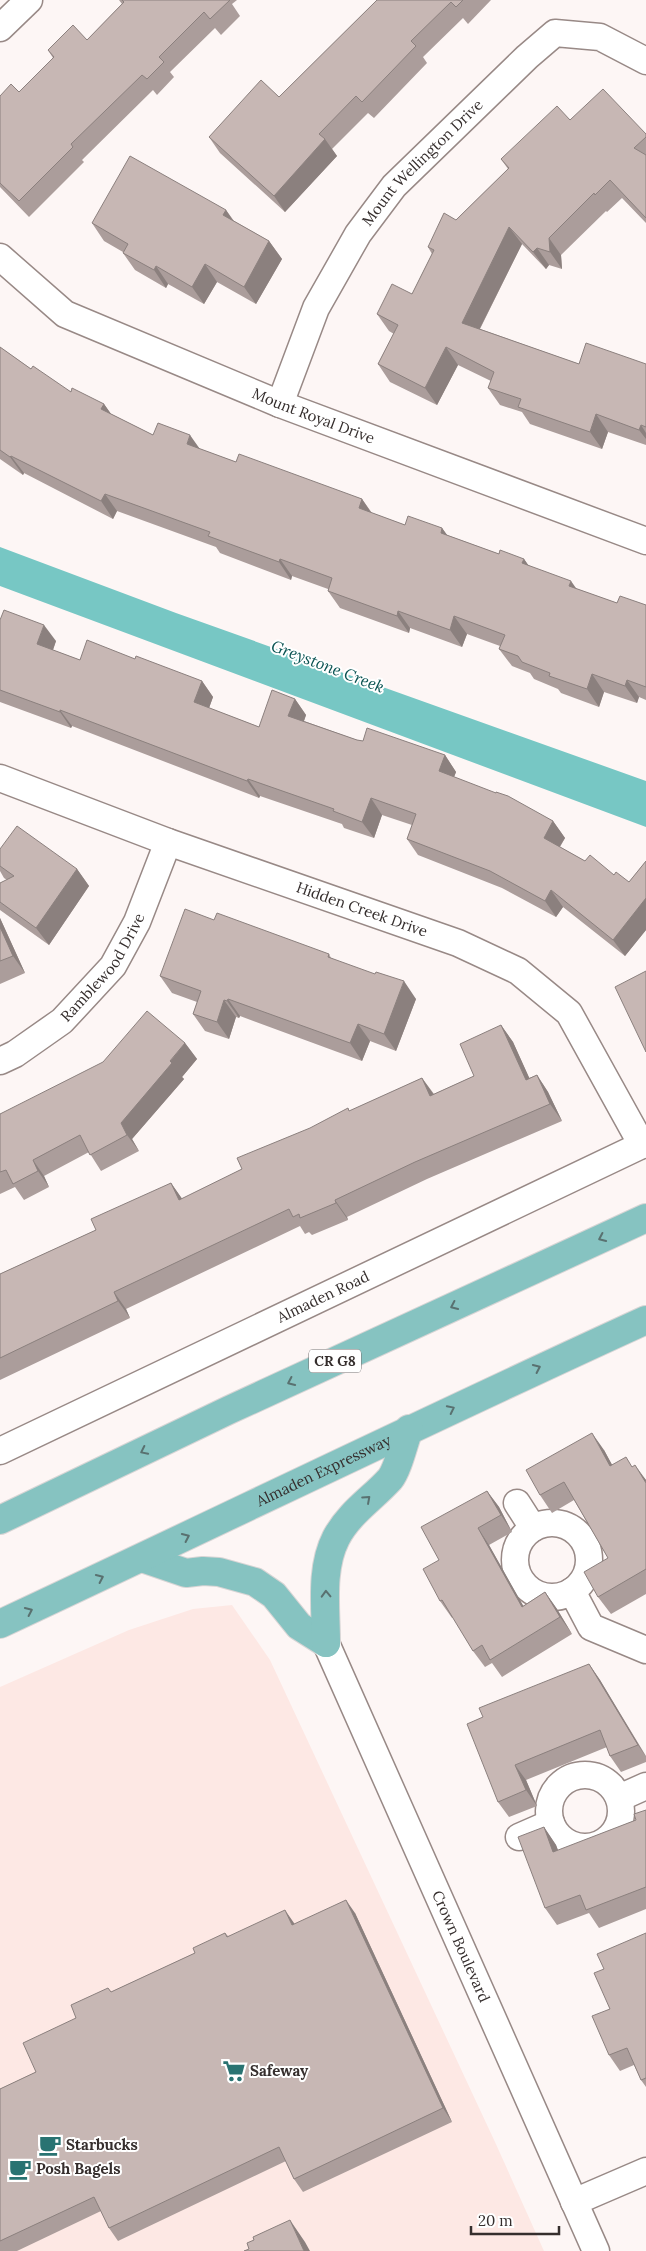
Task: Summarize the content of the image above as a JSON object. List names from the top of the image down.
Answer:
{
  "streets": {
    "main road": ["CR G8", "Almaden Expressway"],
    "street": [
      "Mount Wellington Drive",
      "Mount Royal Drive",
      "Hidden Creek Drive",
      "Ramblewood Drive",
      "Almaden Road",
      "Crown Boulevard"
    ]
  },
  "crossings": [
    ["Mount Wellington Drive", "Mount Royal Drive"],
    ["Hidden Creek Drive", "Ramblewood Drive"],
    ["Hidden Creek Drive", "Almaden Road"]
  ],
  "water": ["Greystone Creek"],
  "places": {
    "supermarket": ["Safeway"],
    "cafe": ["Starbucks", "Posh Bagels"]
  },
  "scale_bar": "20 m"
}
